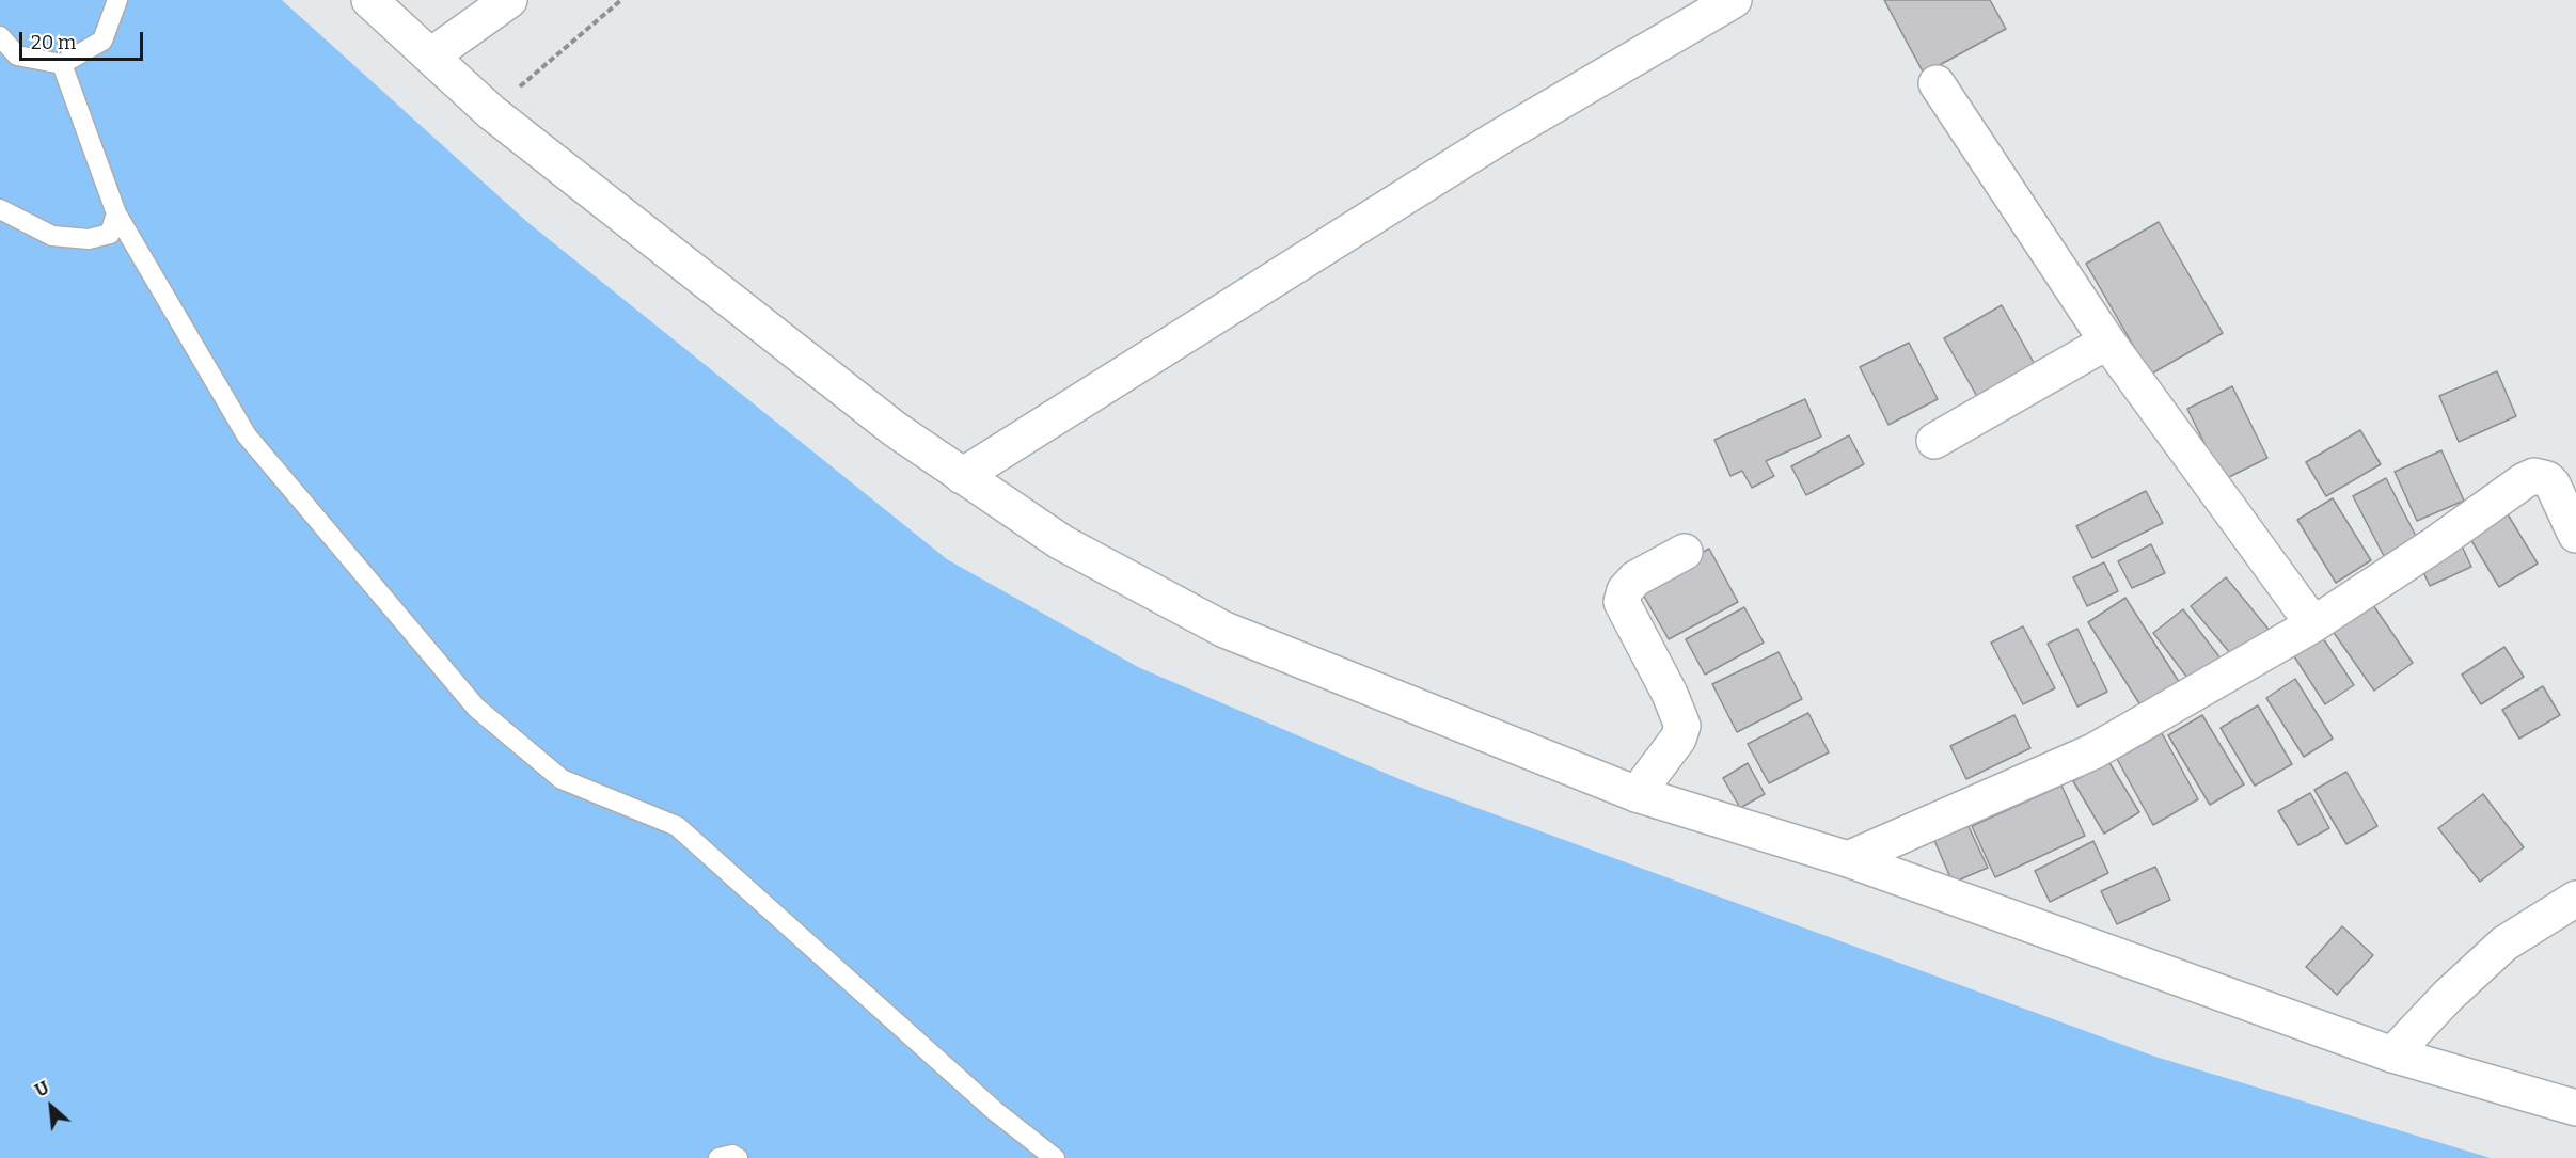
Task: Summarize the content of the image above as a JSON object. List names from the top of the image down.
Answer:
{
  "scale_bar": "20 m",
  "north": "top left"
}
